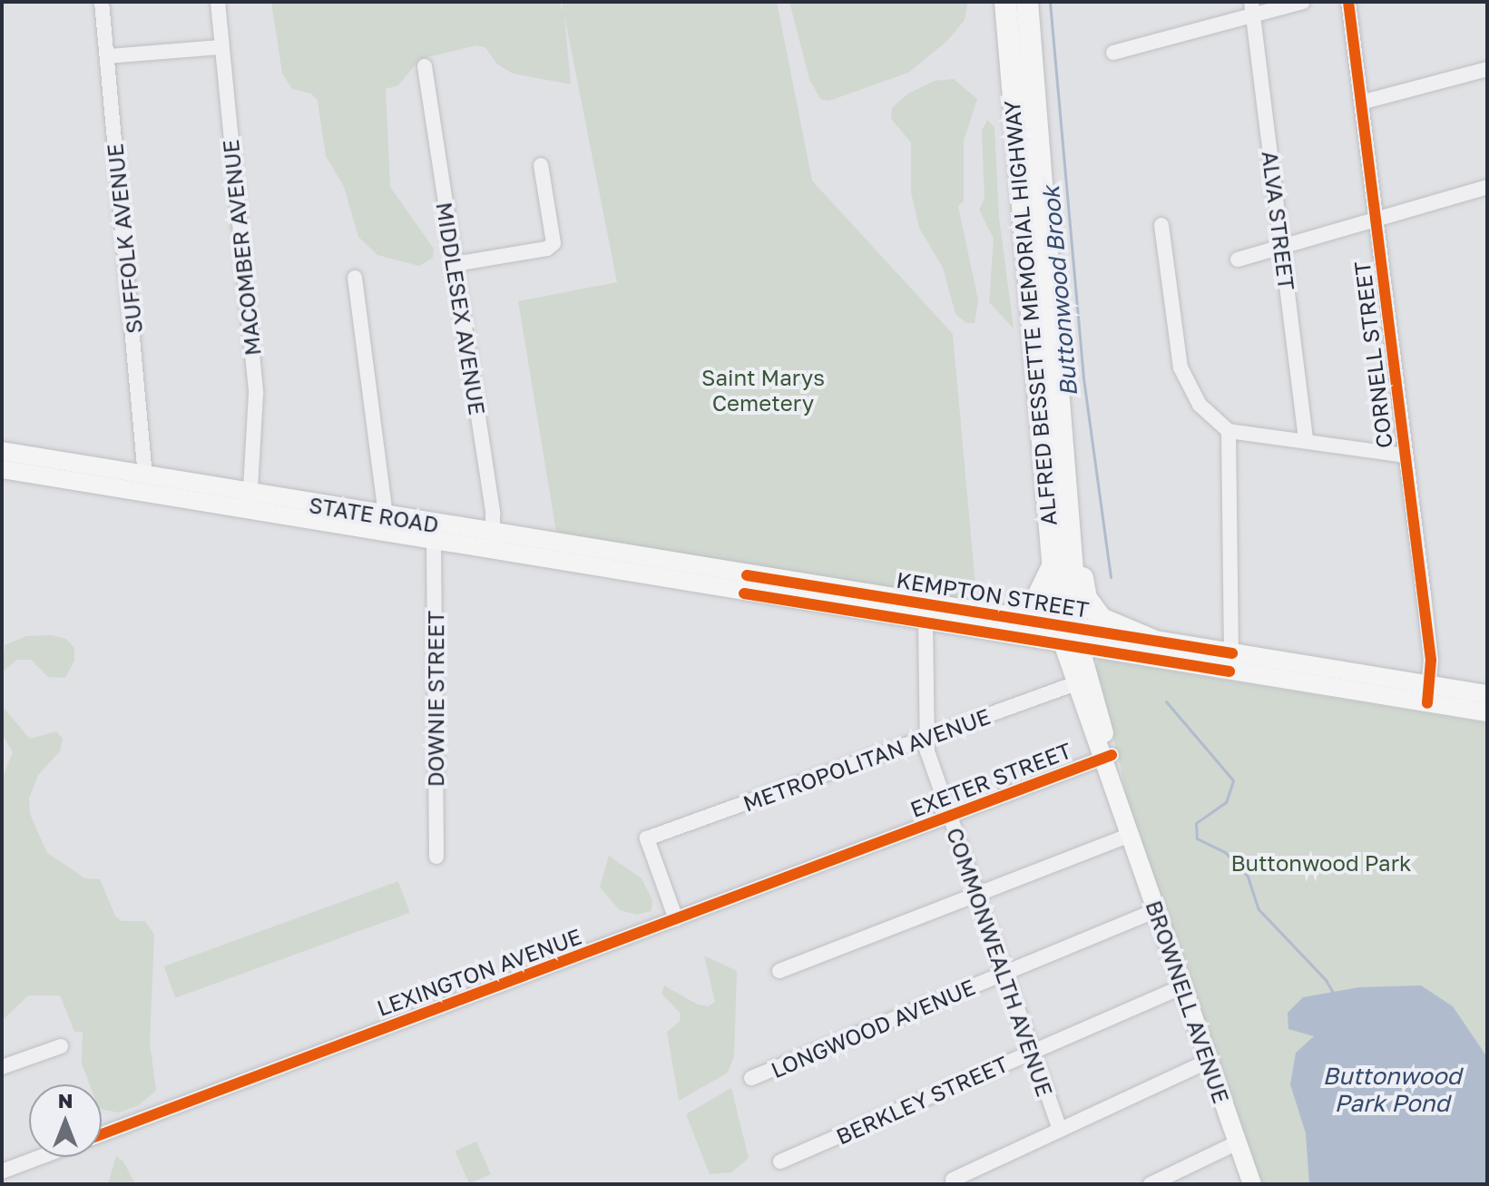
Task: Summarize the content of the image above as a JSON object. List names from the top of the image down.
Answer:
{
  "streets": {
    "highway": ["ALFRED BESSETTE MEMORIAL HIGHWAY"],
    "main road": ["STATE ROAD", "KEMPTON STREET", "BROWNELL AVENUE"],
    "street": [
      "ALVA STREET",
      "SUFFOLK AVENUE",
      "MACOMBER AVENUE",
      "MIDDLESEX AVENUE",
      "CORNELL STREET",
      "DOWNIE STREET",
      "METROPOLITAN AVENUE",
      "EXETER STREET",
      "COMMONWEALTH AVENUE",
      "LEXINGTON AVENUE",
      "LONGWOOD AVENUE",
      "BERKLEY STREET"
    ]
  },
  "crossings": [
    ["SUFFOLK AVENUE", "STATE ROAD"],
    ["MACOMBER AVENUE", "STATE ROAD"],
    ["MIDDLESEX AVENUE", "STATE ROAD"],
    ["ALFRED BESSETTE MEMORIAL HIGHWAY", "KEMPTON STREET"],
    ["ALFRED BESSETTE MEMORIAL HIGHWAY", "BROWNELL AVENUE"],
    ["CORNELL STREET", "KEMPTON STREET"],
    ["STATE ROAD", "KEMPTON STREET"],
    ["STATE ROAD", "DOWNIE STREET"],
    ["KEMPTON STREET", "COMMONWEALTH AVENUE"],
    ["KEMPTON STREET", "BROWNELL AVENUE"],
    ["METROPOLITAN AVENUE", "COMMONWEALTH AVENUE"],
    ["METROPOLITAN AVENUE", "LEXINGTON AVENUE"],
    ["METROPOLITAN AVENUE", "BROWNELL AVENUE"],
    ["EXETER STREET", "COMMONWEALTH AVENUE"],
    ["EXETER STREET", "LEXINGTON AVENUE"],
    ["EXETER STREET", "BROWNELL AVENUE"],
    ["COMMONWEALTH AVENUE", "LONGWOOD AVENUE"],
    ["COMMONWEALTH AVENUE", "BERKLEY STREET"],
    ["BROWNELL AVENUE", "LONGWOOD AVENUE"],
    ["BROWNELL AVENUE", "BERKLEY STREET"]
  ],
  "water": ["Buttonwood Brook", "Buttonwood Park Pond"],
  "parks": ["Saint Marys Cemetery", "Buttonwood Park"],
  "north": "top"
}
